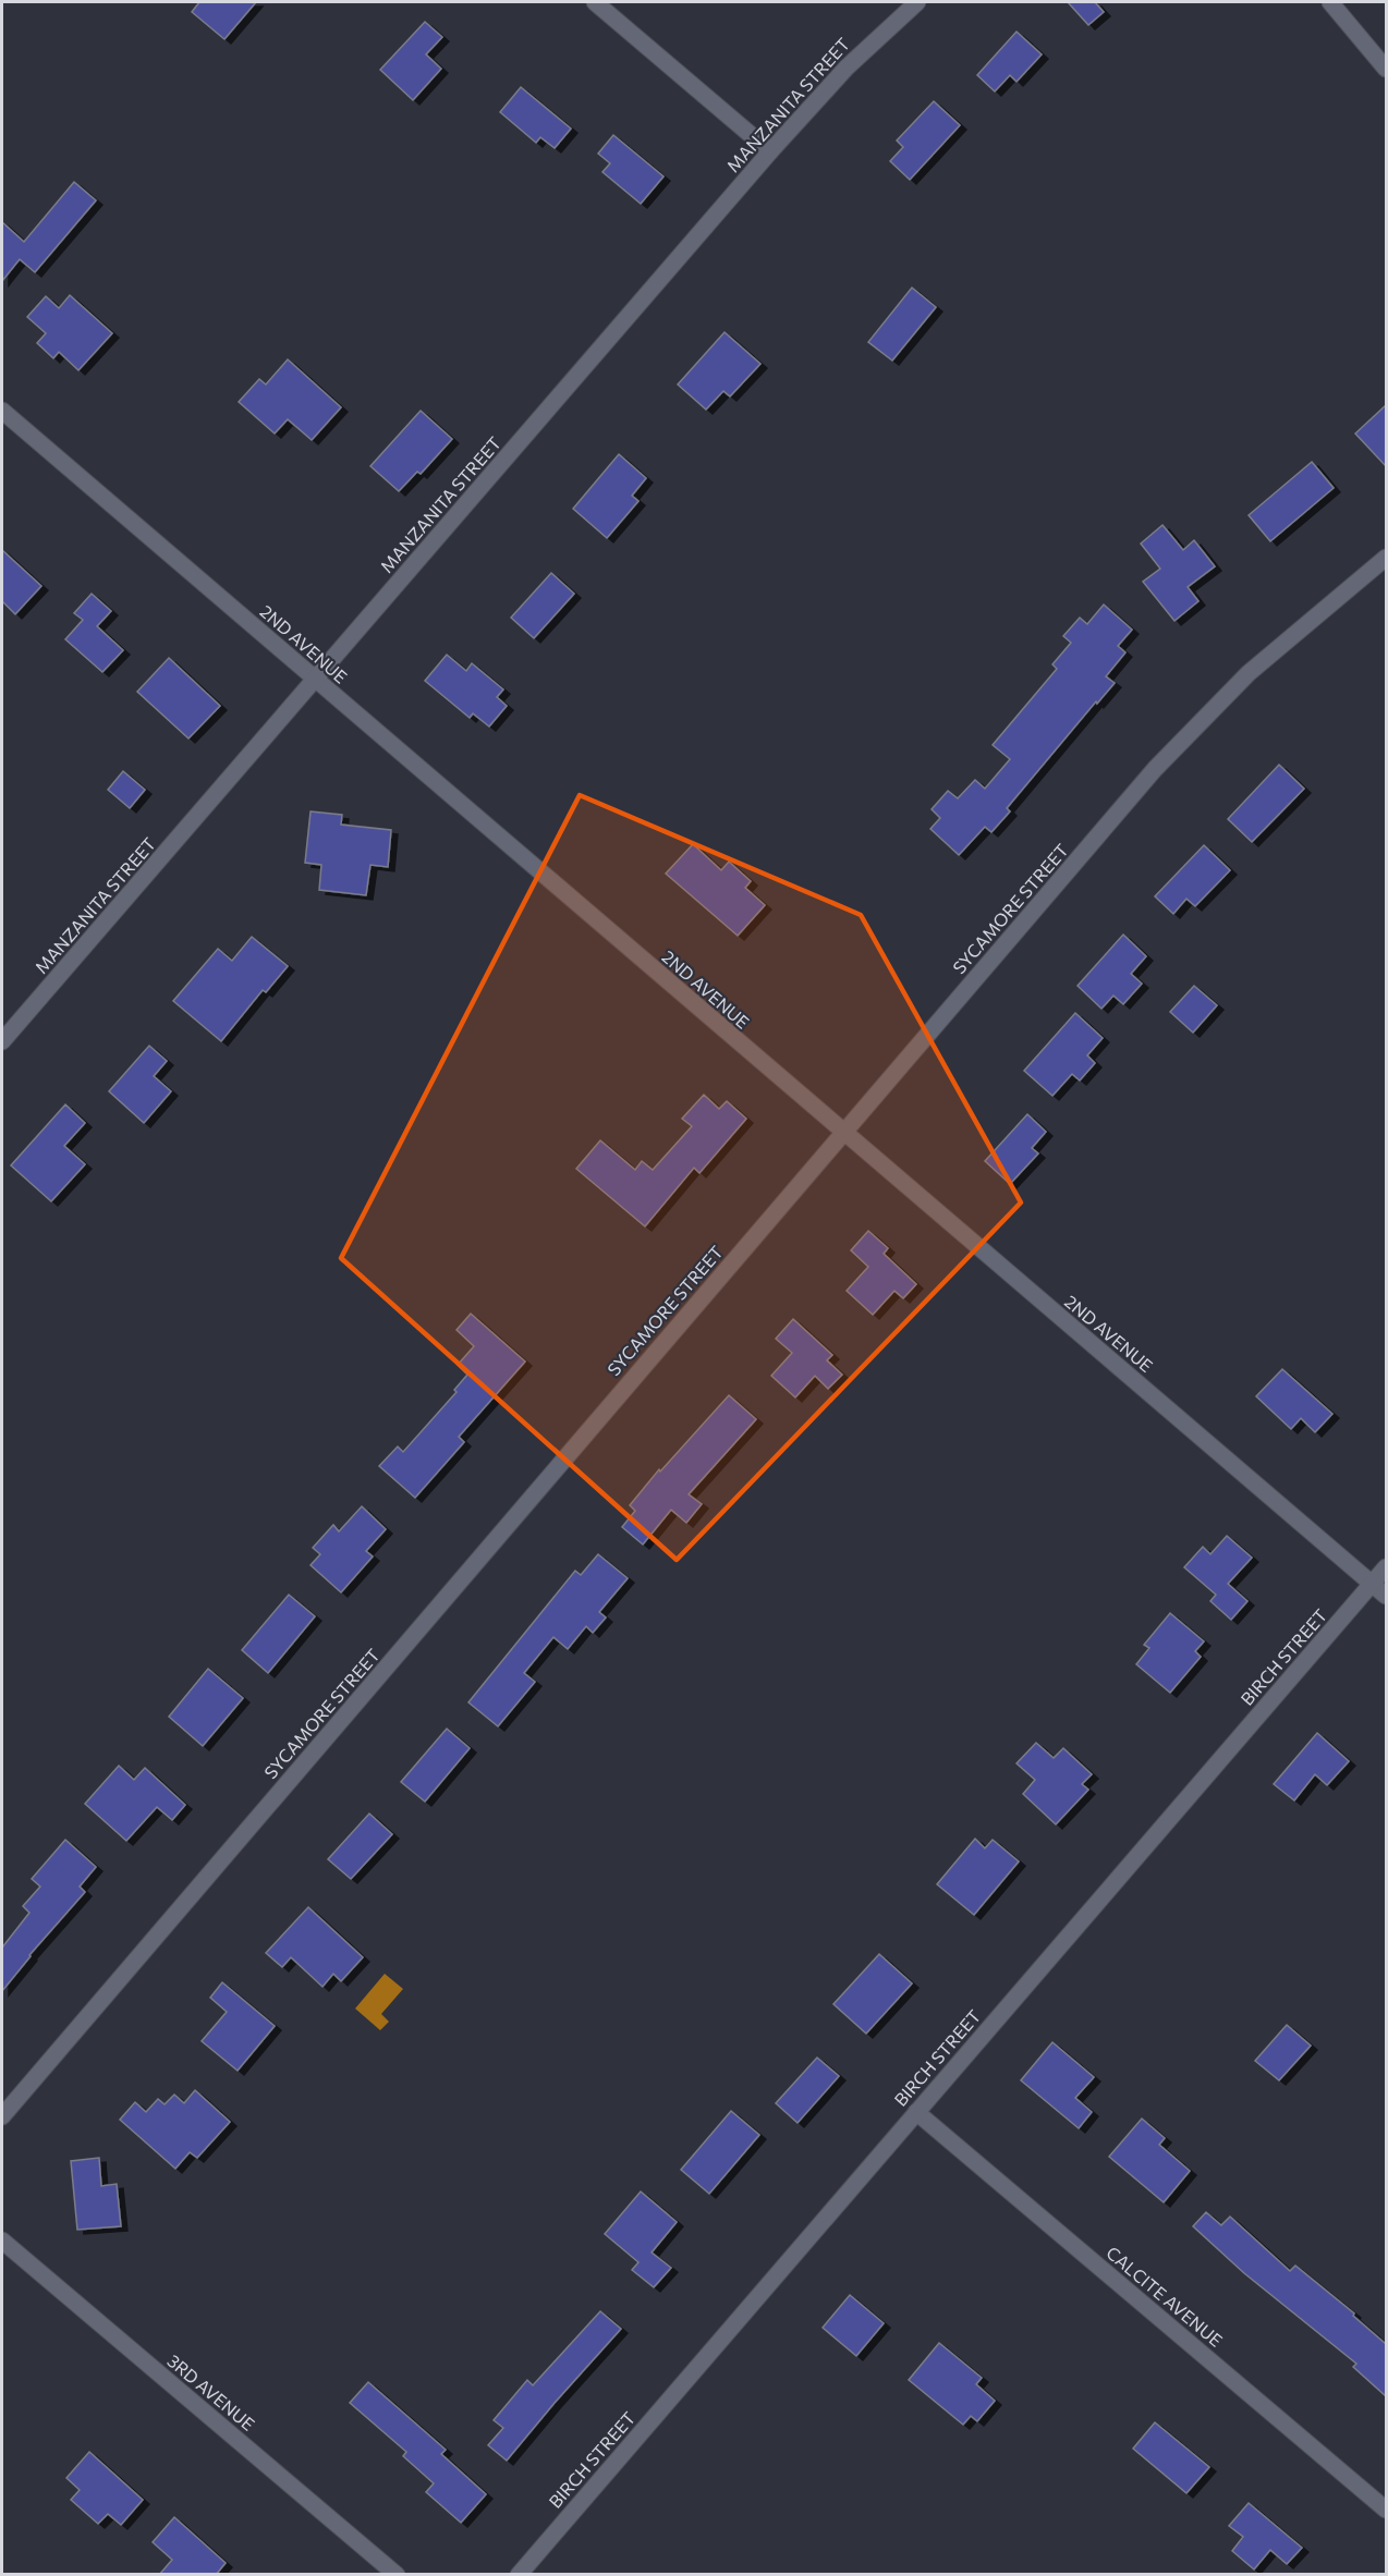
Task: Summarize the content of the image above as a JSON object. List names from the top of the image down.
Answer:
{
  "streets": {
    "street": [
      "MANZANITA STREET",
      "2ND AVENUE",
      "SYCAMORE STREET",
      "BIRCH STREET",
      "CALCITE AVENUE",
      "3RD AVENUE"
    ]
  },
  "crossings": [
    ["MANZANITA STREET", "2ND AVENUE"],
    ["2ND AVENUE", "SYCAMORE STREET"],
    ["2ND AVENUE", "BIRCH STREET"],
    ["BIRCH STREET", "CALCITE AVENUE"]
  ]
}
